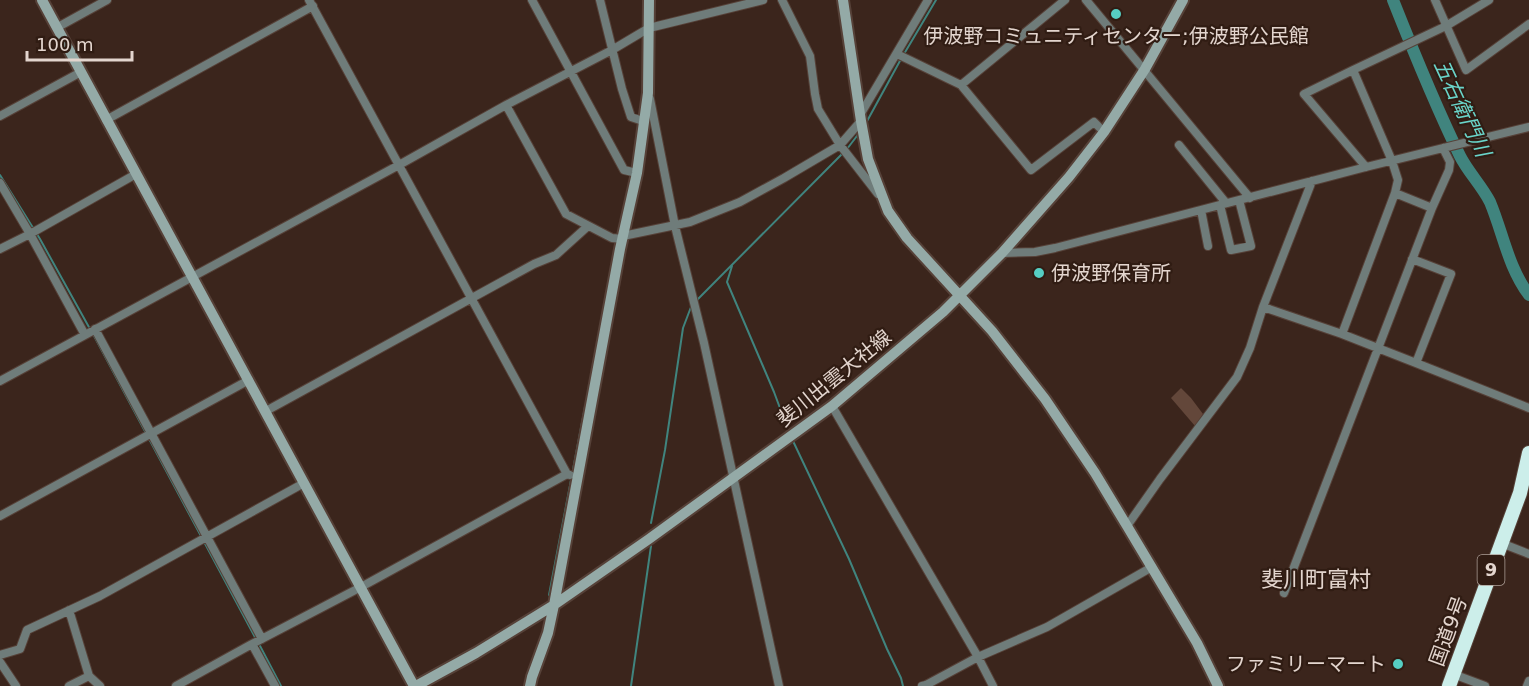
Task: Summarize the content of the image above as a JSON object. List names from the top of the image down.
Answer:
{
  "streets": {
    "highway": ["9", "国道9号"],
    "street": ["斐川出雲大社線"]
  },
  "districts": ["斐川町富村"],
  "water": ["五右衛門川"],
  "places": ["伊波野コミュニティセンター;伊波野公民館", "伊波野保育所", "ファミリーマート"],
  "scale_bar": "100 m"
}
